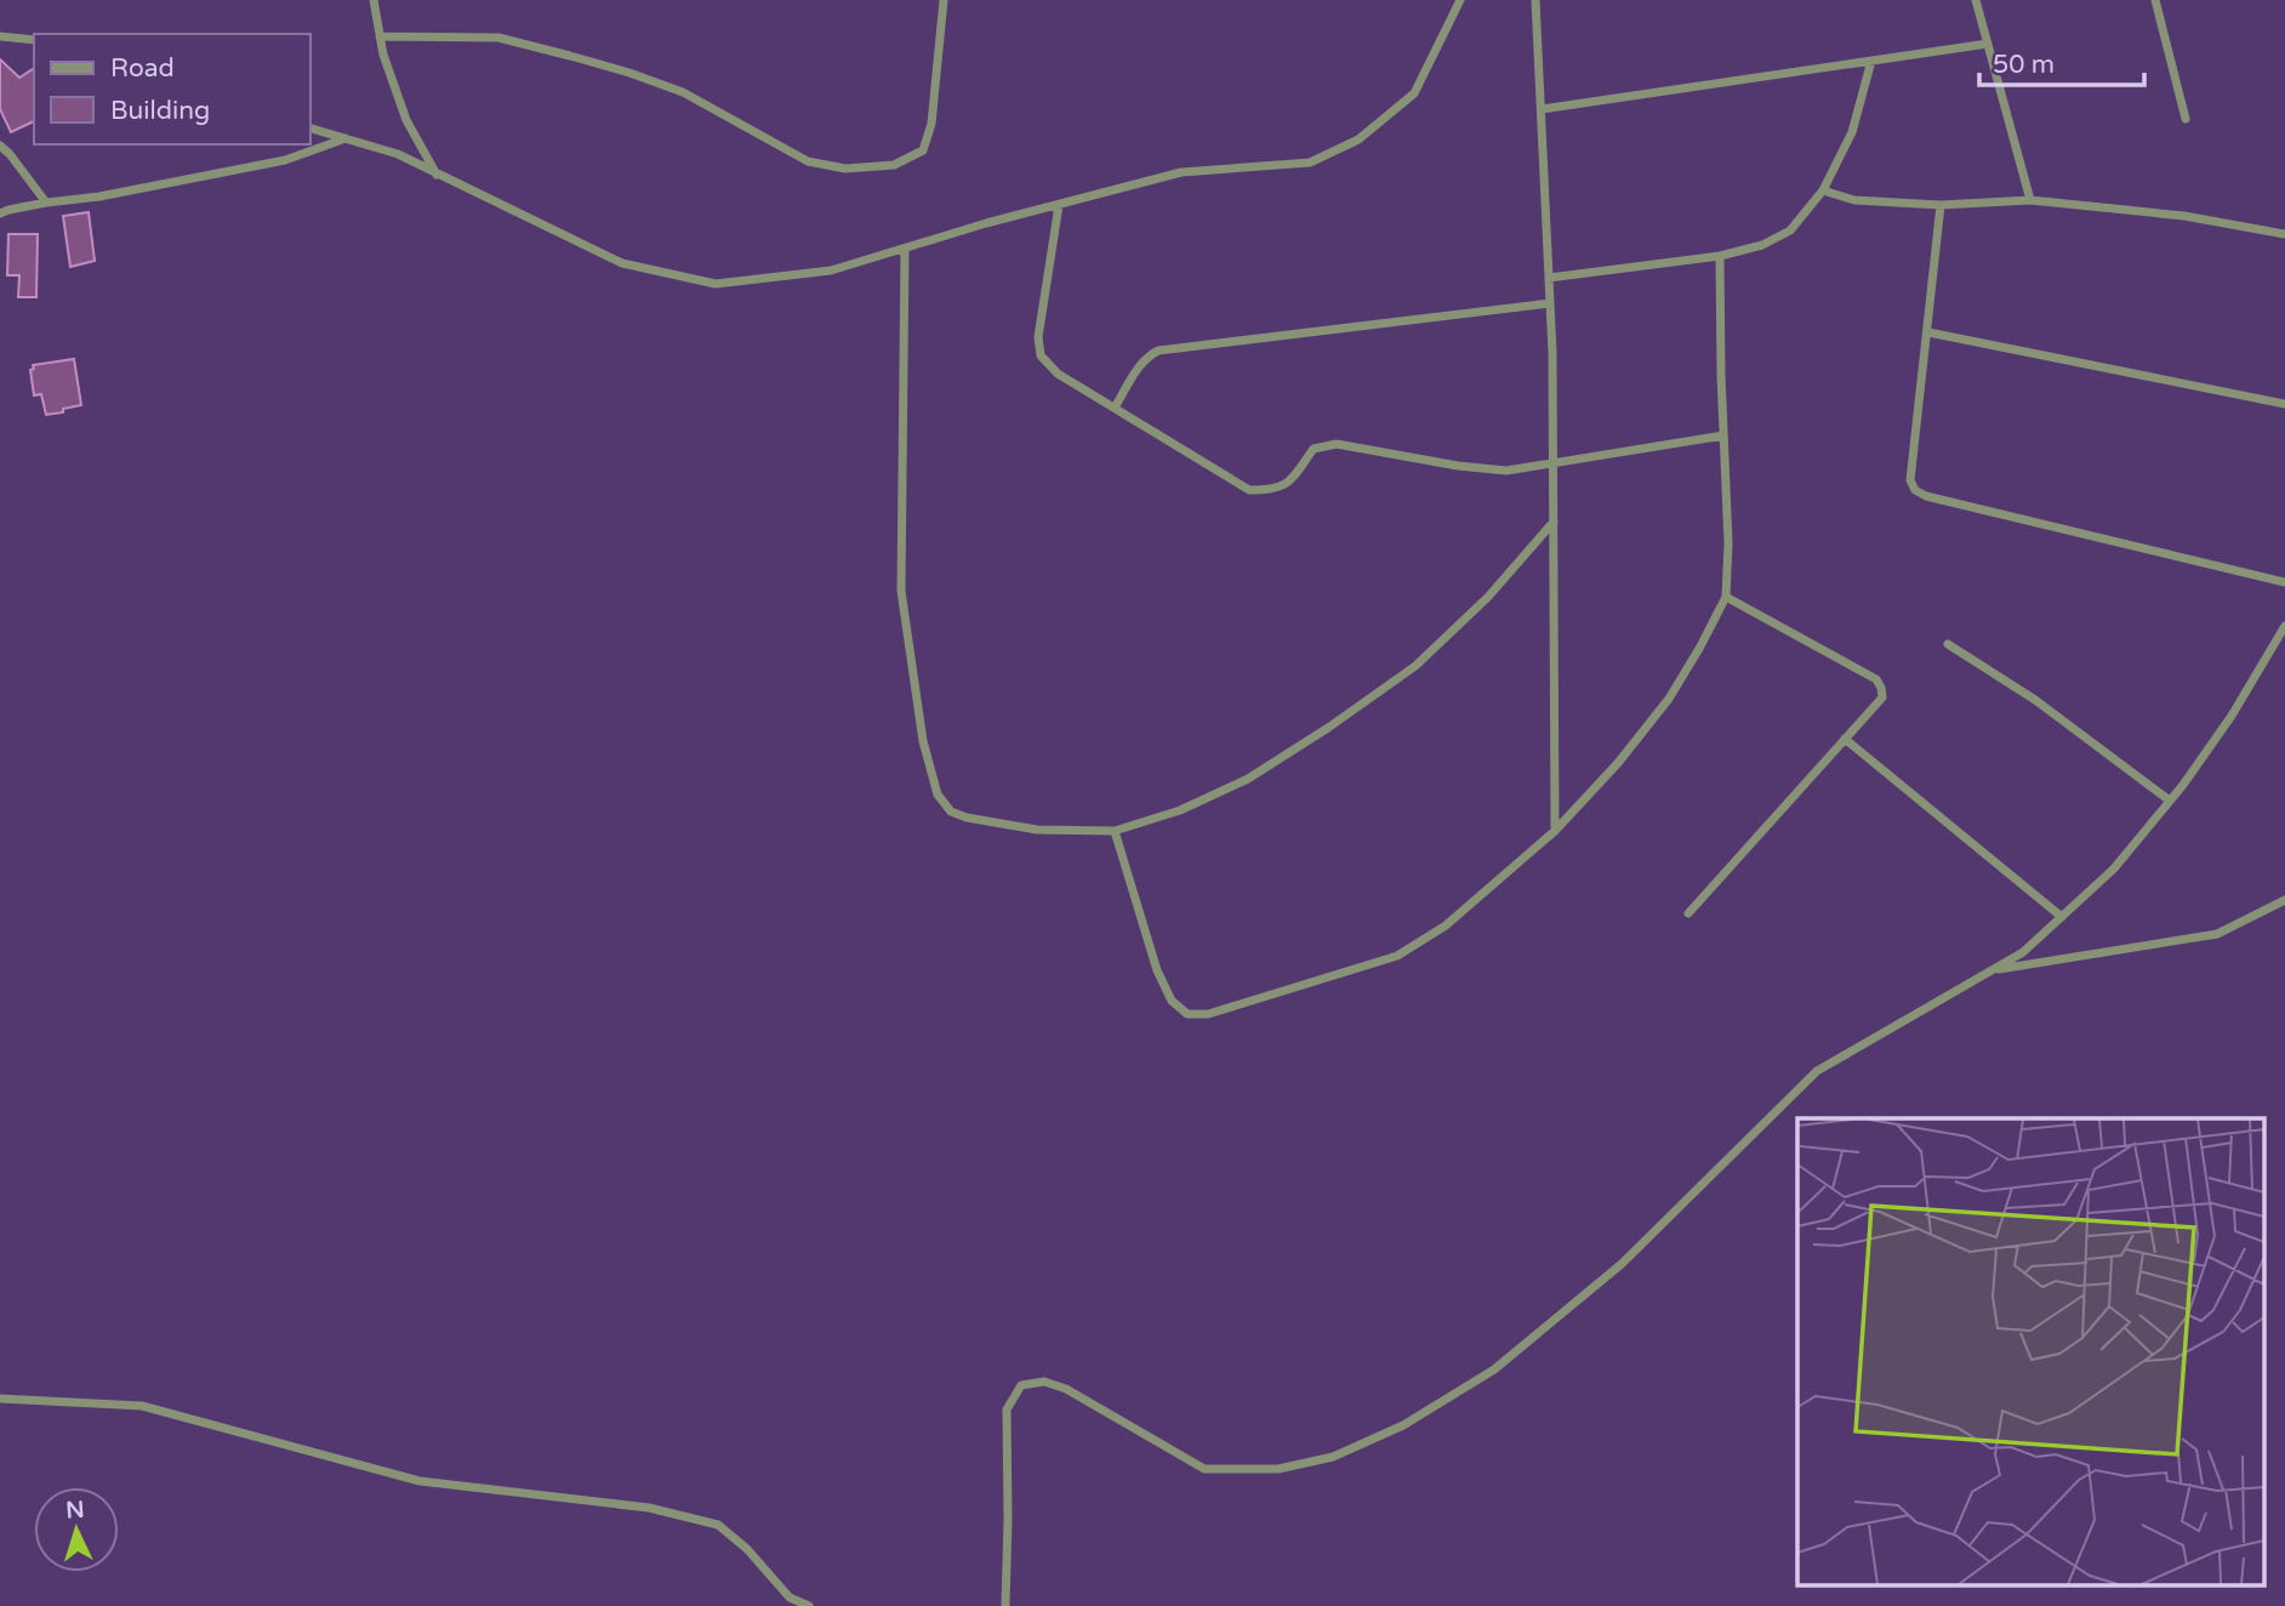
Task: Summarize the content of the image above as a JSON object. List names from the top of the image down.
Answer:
{
  "legend": ["Road", "Building"],
  "scale_bar": "50 m",
  "north": "top"
}
